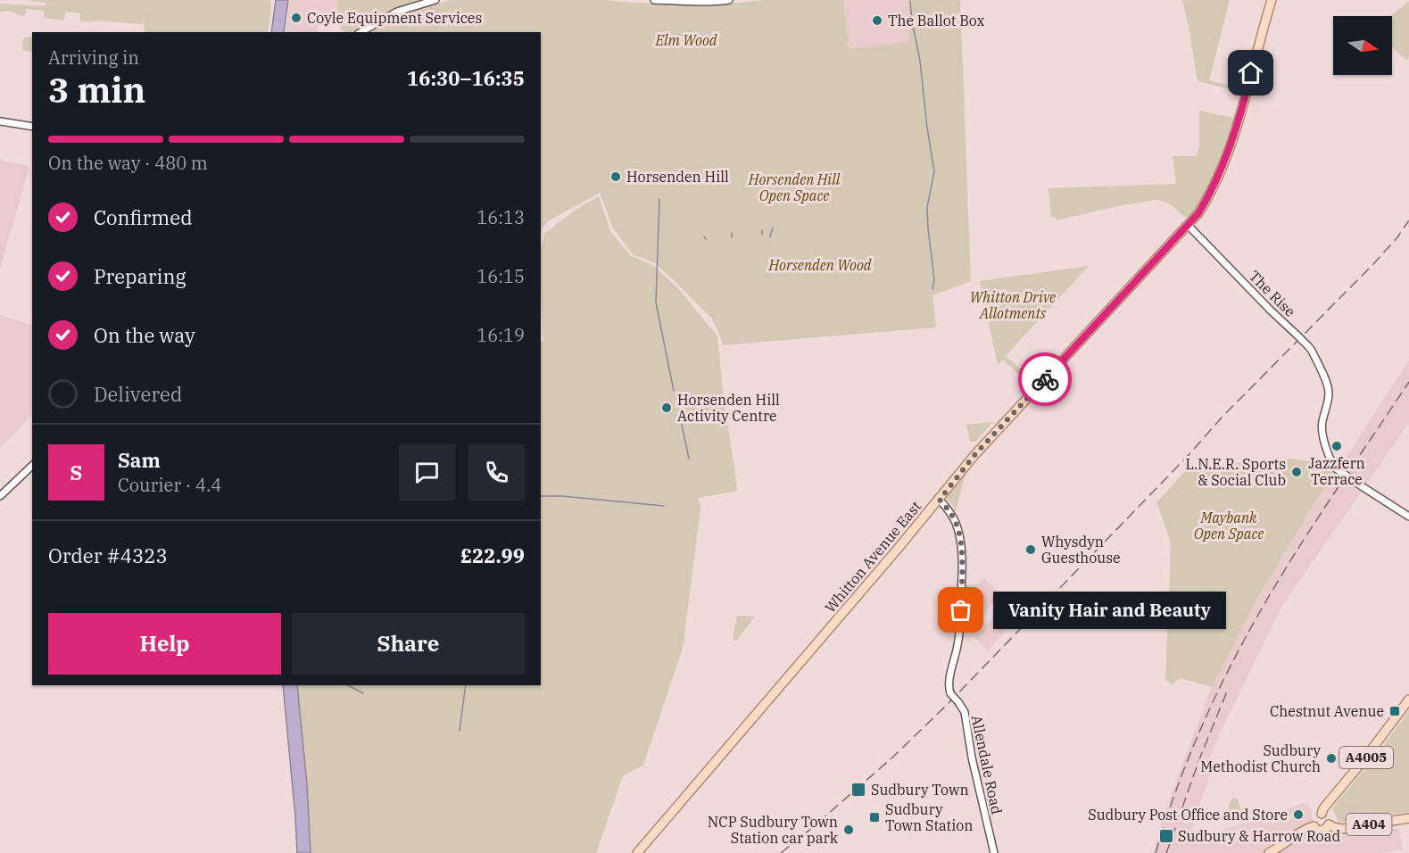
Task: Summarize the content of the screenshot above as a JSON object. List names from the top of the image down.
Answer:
{
  "streets": {
    "main road": ["Whitton Avenue East", "A4005", "A404"],
    "street": ["The Rise", "Allendale Road"]
  },
  "crossings": [
    ["The Rise", "Whitton Avenue East"],
    ["Whitton Avenue East", "Allendale Road"],
    ["A4005", "A404"]
  ],
  "parks": [
    "Elm Wood",
    "Horsenden Hill Open Space",
    "Horsenden Wood",
    "Whitton Drive Allotments",
    "Maybank Open Space"
  ],
  "places": {
    "other": [
      "Coyle Equipment Services",
      "The Ballot Box",
      "Horsenden Hill",
      "Horsenden Hill Activity Centre",
      "Jazzfern Terrace",
      "L.N.E.R. Sports & Social Club",
      "Whysdyn Guesthouse",
      "Vanity Hair and Beauty",
      "Sudbury Methodist Church",
      "Sudbury Post Office and Store",
      "NCP Sudbury Town Station car park"
    ],
    "transit": [
      "Chestnut Avenue",
      "Sudbury Town",
      "Sudbury Town Station",
      "Sudbury & Harrow Road"
    ]
  },
  "north": "right",
  "page": {
    "heading": ["3 min", "Arriving in", "16:30–16:35"],
    "panel": [
      "Sam",
      "Courier · 4.4",
      "Order #4323",
      "£22.99"
    ],
    "bar": "On the way · 480 m",
    "list": [
      ["Confirmed", "16:13"],
      ["Preparing", "16:15"],
      ["On the way", "16:19"],
      "Delivered"
    ],
    "round": "S",
    "bubble": "Vanity Hair and Beauty",
    "buttons": ["Help", "Share"]
  }
}
